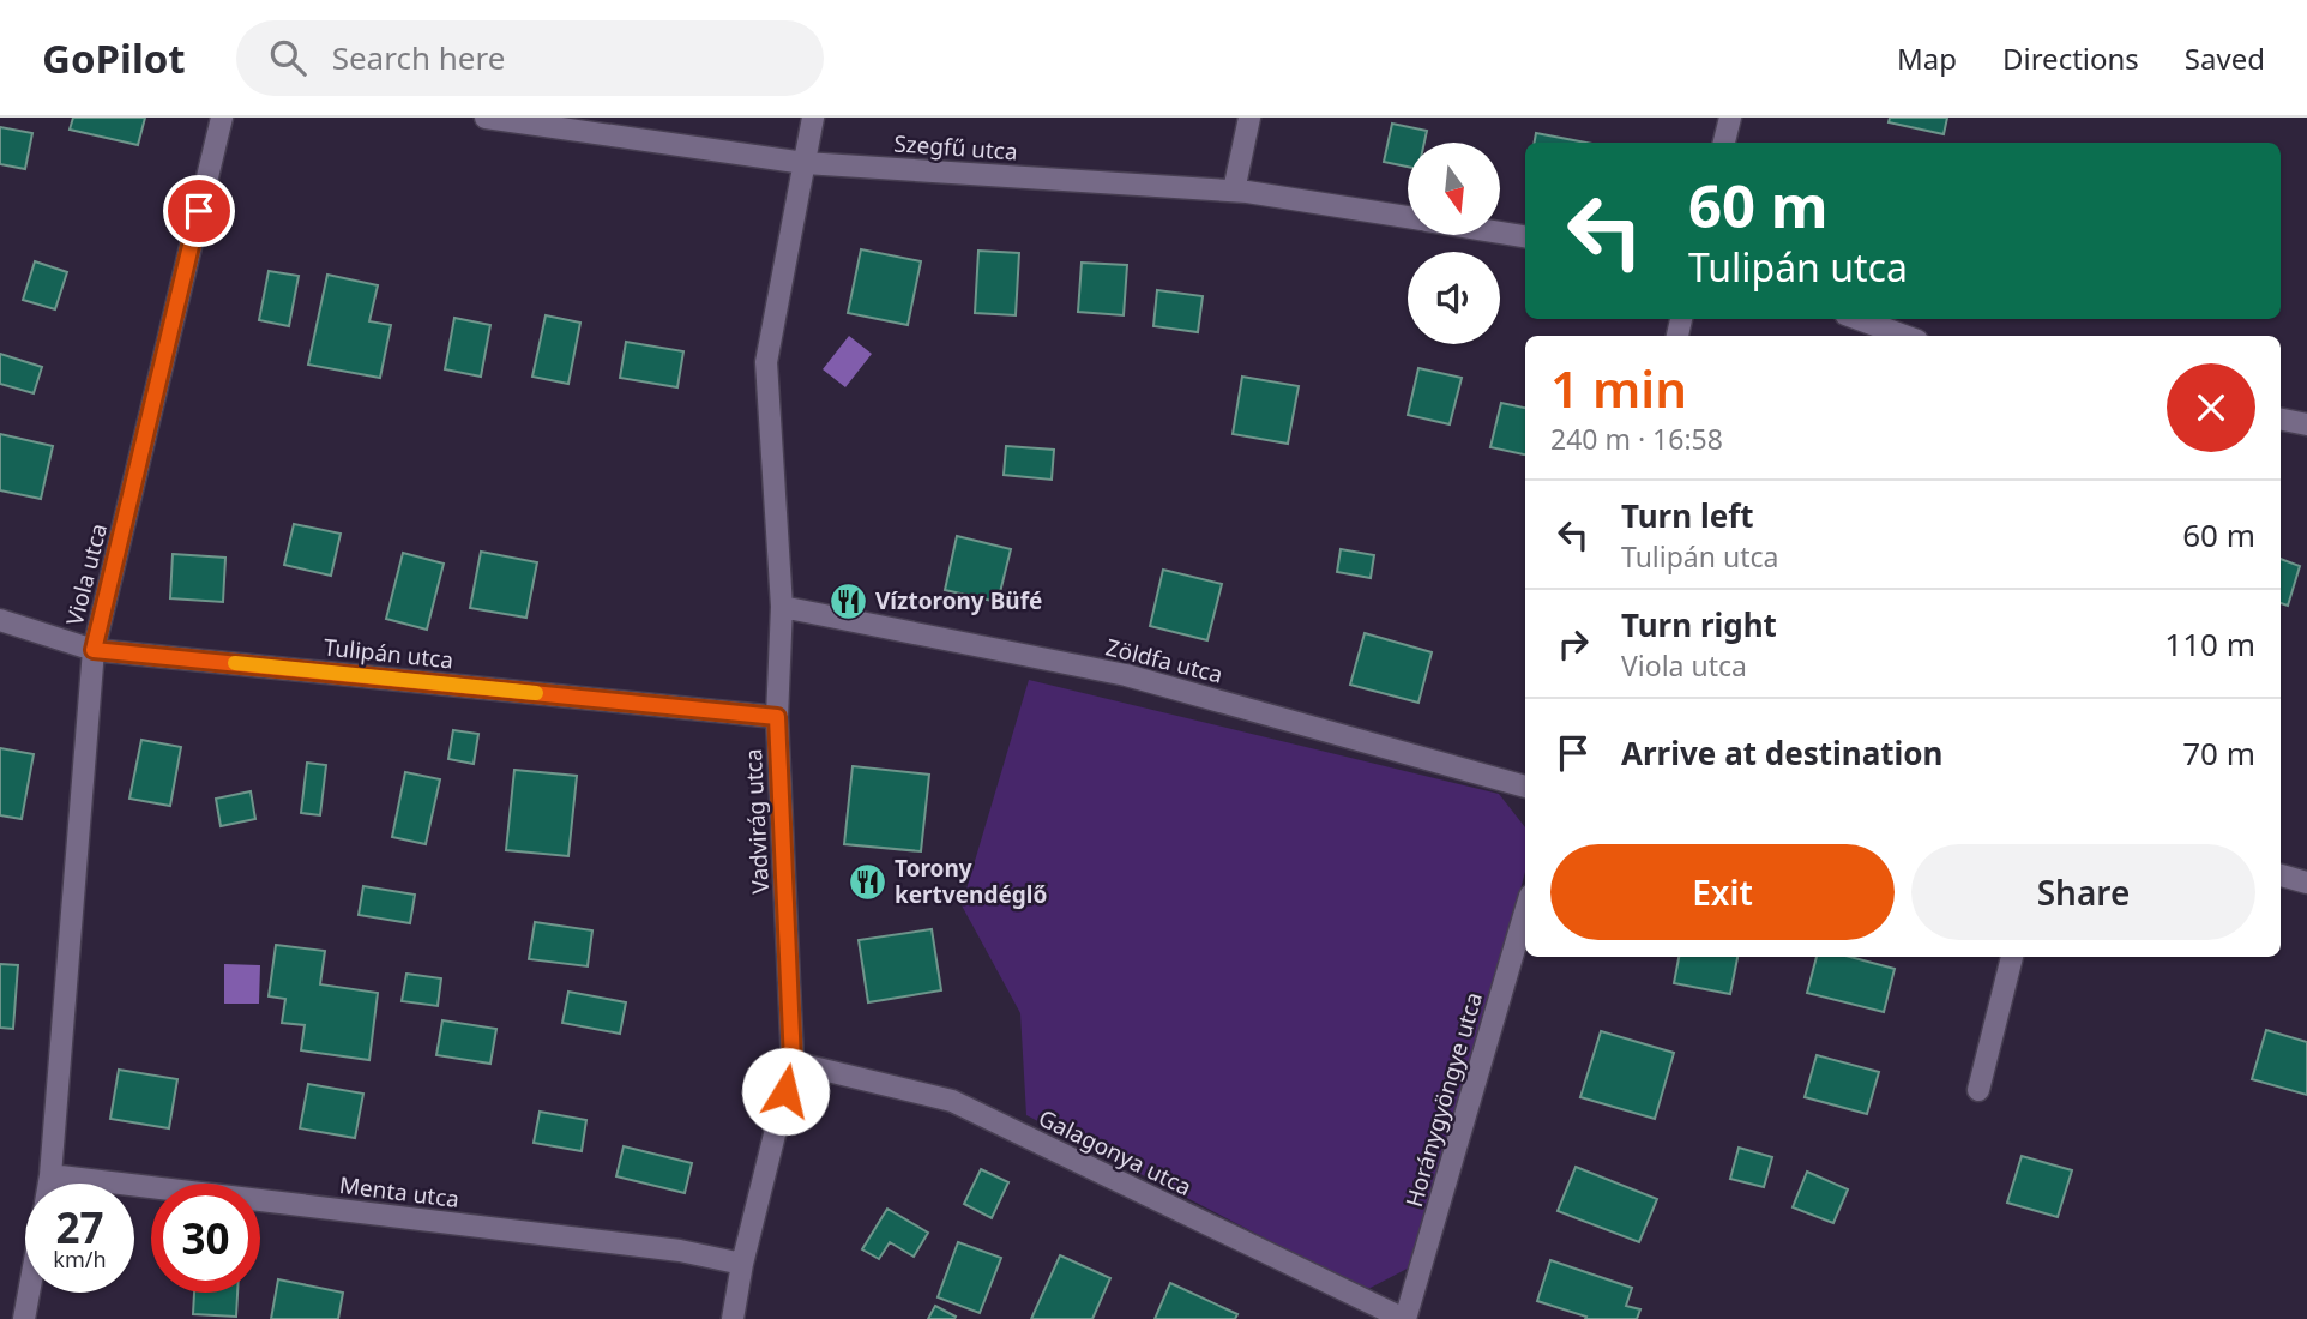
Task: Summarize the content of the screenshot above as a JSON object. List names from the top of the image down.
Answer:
{
  "streets": {
    "street": [
      "Szegfű utca",
      "Viola utca",
      "Tulipán utca",
      "Zöldfa utca",
      "Vadvirág utca",
      "Horánygyöngye utca",
      "Galagonya utca",
      "Menta utca"
    ]
  },
  "crossings": [
    ["Szegfű utca", "Vadvirág utca"],
    ["Viola utca", "Tulipán utca"],
    ["Viola utca", "Menta utca"],
    ["Tulipán utca", "Vadvirág utca"],
    ["Zöldfa utca", "Vadvirág utca"],
    ["Vadvirág utca", "Galagonya utca"],
    ["Vadvirág utca", "Menta utca"],
    ["Horánygyöngye utca", "Galagonya utca"]
  ],
  "places": {
    "restaurant": ["Víztorony Büfé", "Torony kertvendéglő"]
  },
  "north": "bottom",
  "page": {
    "header": "GoPilot",
    "search": "Search here",
    "nav": ["Map", "Directions", "Saved"],
    "turn": ["60 m", "Tulipán utca"],
    "heading": ["1 min", "240 m · 16:58"],
    "list": [
      {
        "name": "Turn left",
        "note": "Tulipán utca",
        "value": "60 m"
      },
      {
        "name": "Turn right",
        "note": "Viola utca",
        "value": "110 m"
      },
      {
        "name": "Arrive at destination",
        "value": "70 m"
      }
    ],
    "buttons": ["Exit", "Share"],
    "speed": "27 km/h",
    "limit": "30"
  }
}
